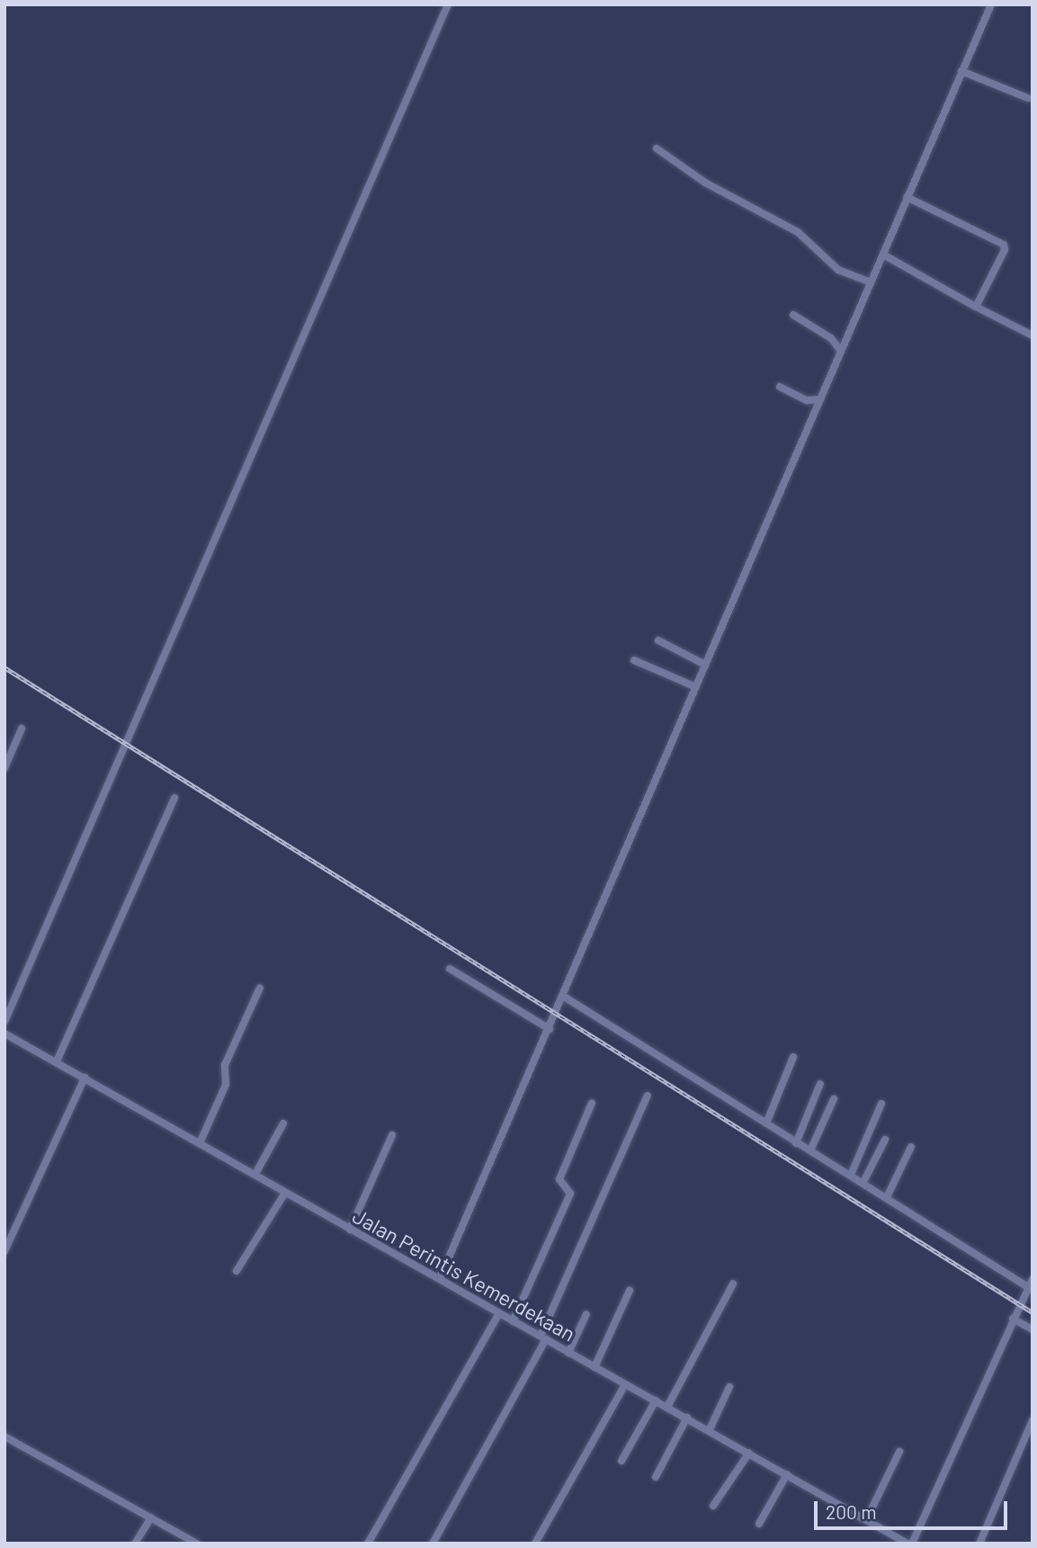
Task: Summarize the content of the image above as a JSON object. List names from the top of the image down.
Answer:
{
  "streets": {
    "street": ["Jalan Perintis Kemerdekaan"]
  },
  "scale_bar": "200 m"
}
